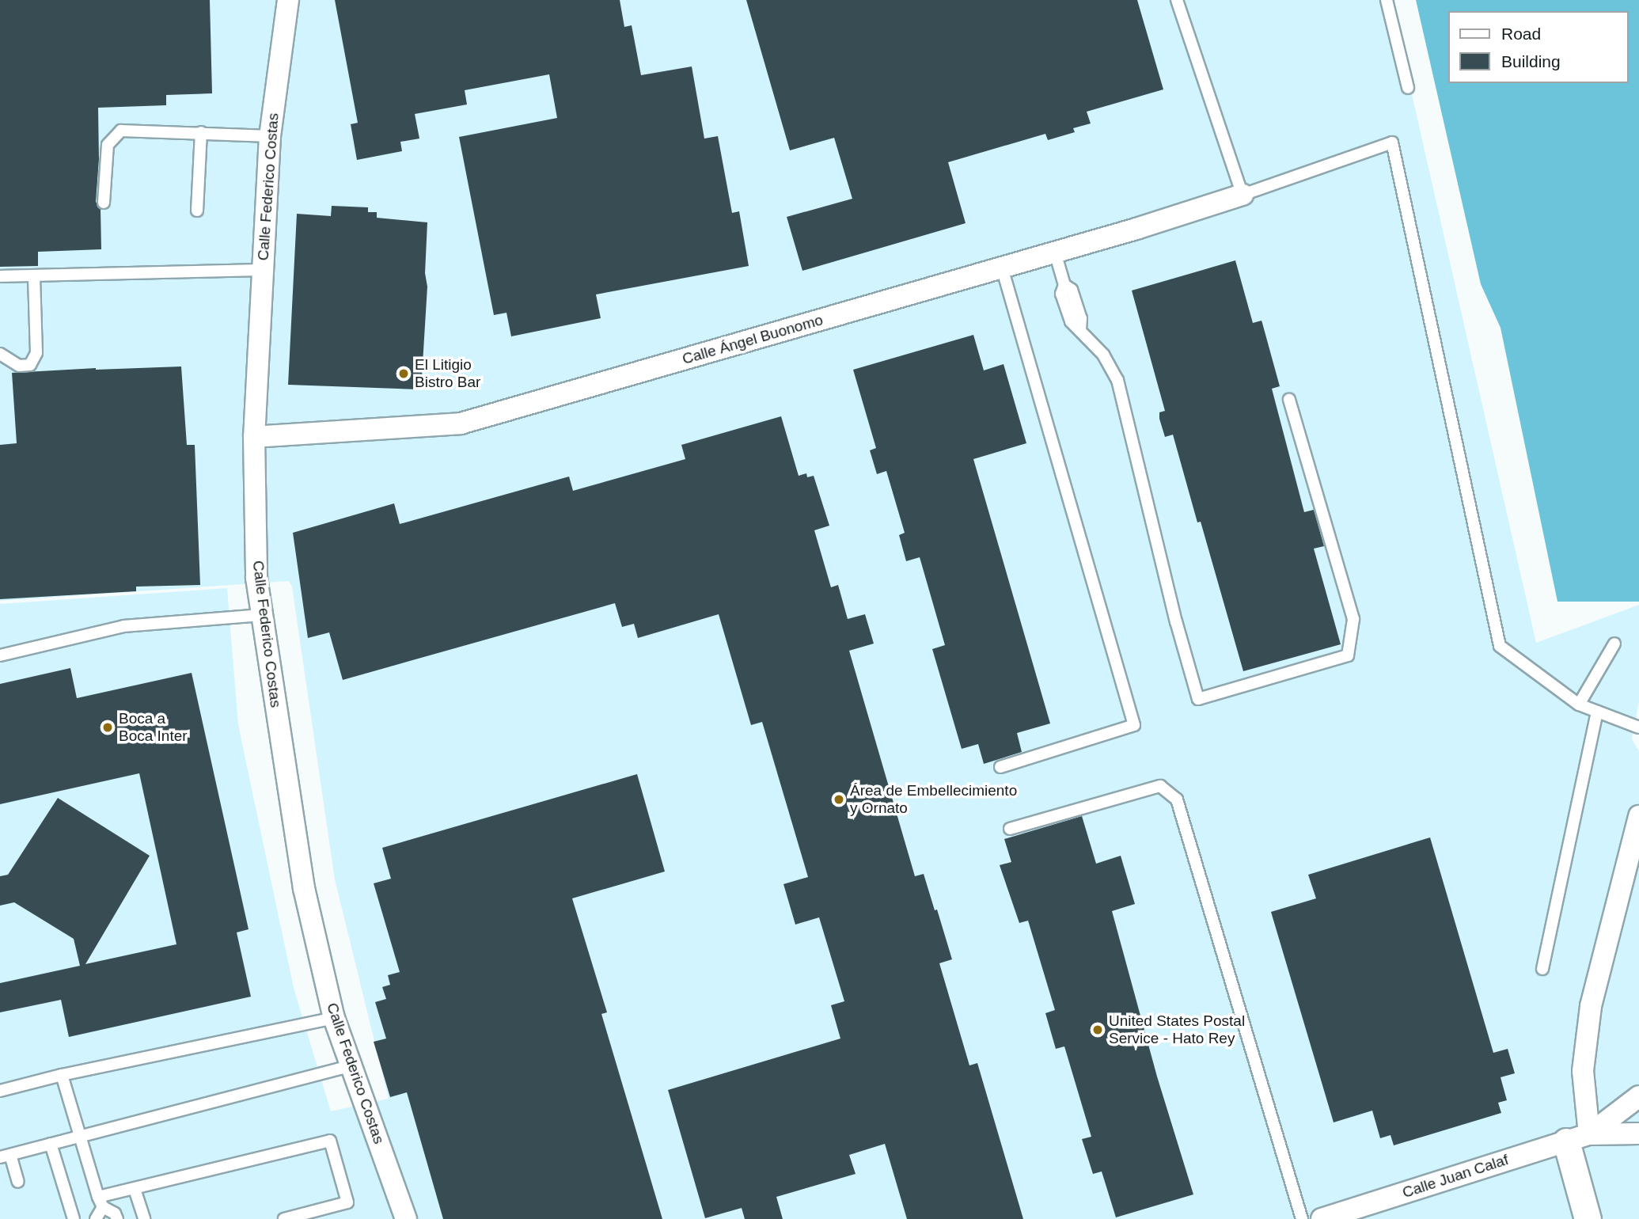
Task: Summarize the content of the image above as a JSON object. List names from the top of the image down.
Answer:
{
  "streets": {
    "street": ["Calle Federico Costas", "Calle Ángel Buonomo", "Calle Juan Calaf"]
  },
  "crossings": [
    ["Calle Federico Costas", "Calle Ángel Buonomo"]
  ],
  "places": [
    "El Litigio Bistro Bar",
    "Boca a Boca Inter",
    "Área de Embellecimiento y Ornato",
    "United States Postal Service - Hato Rey"
  ],
  "legend": ["Road", "Building"]
}
